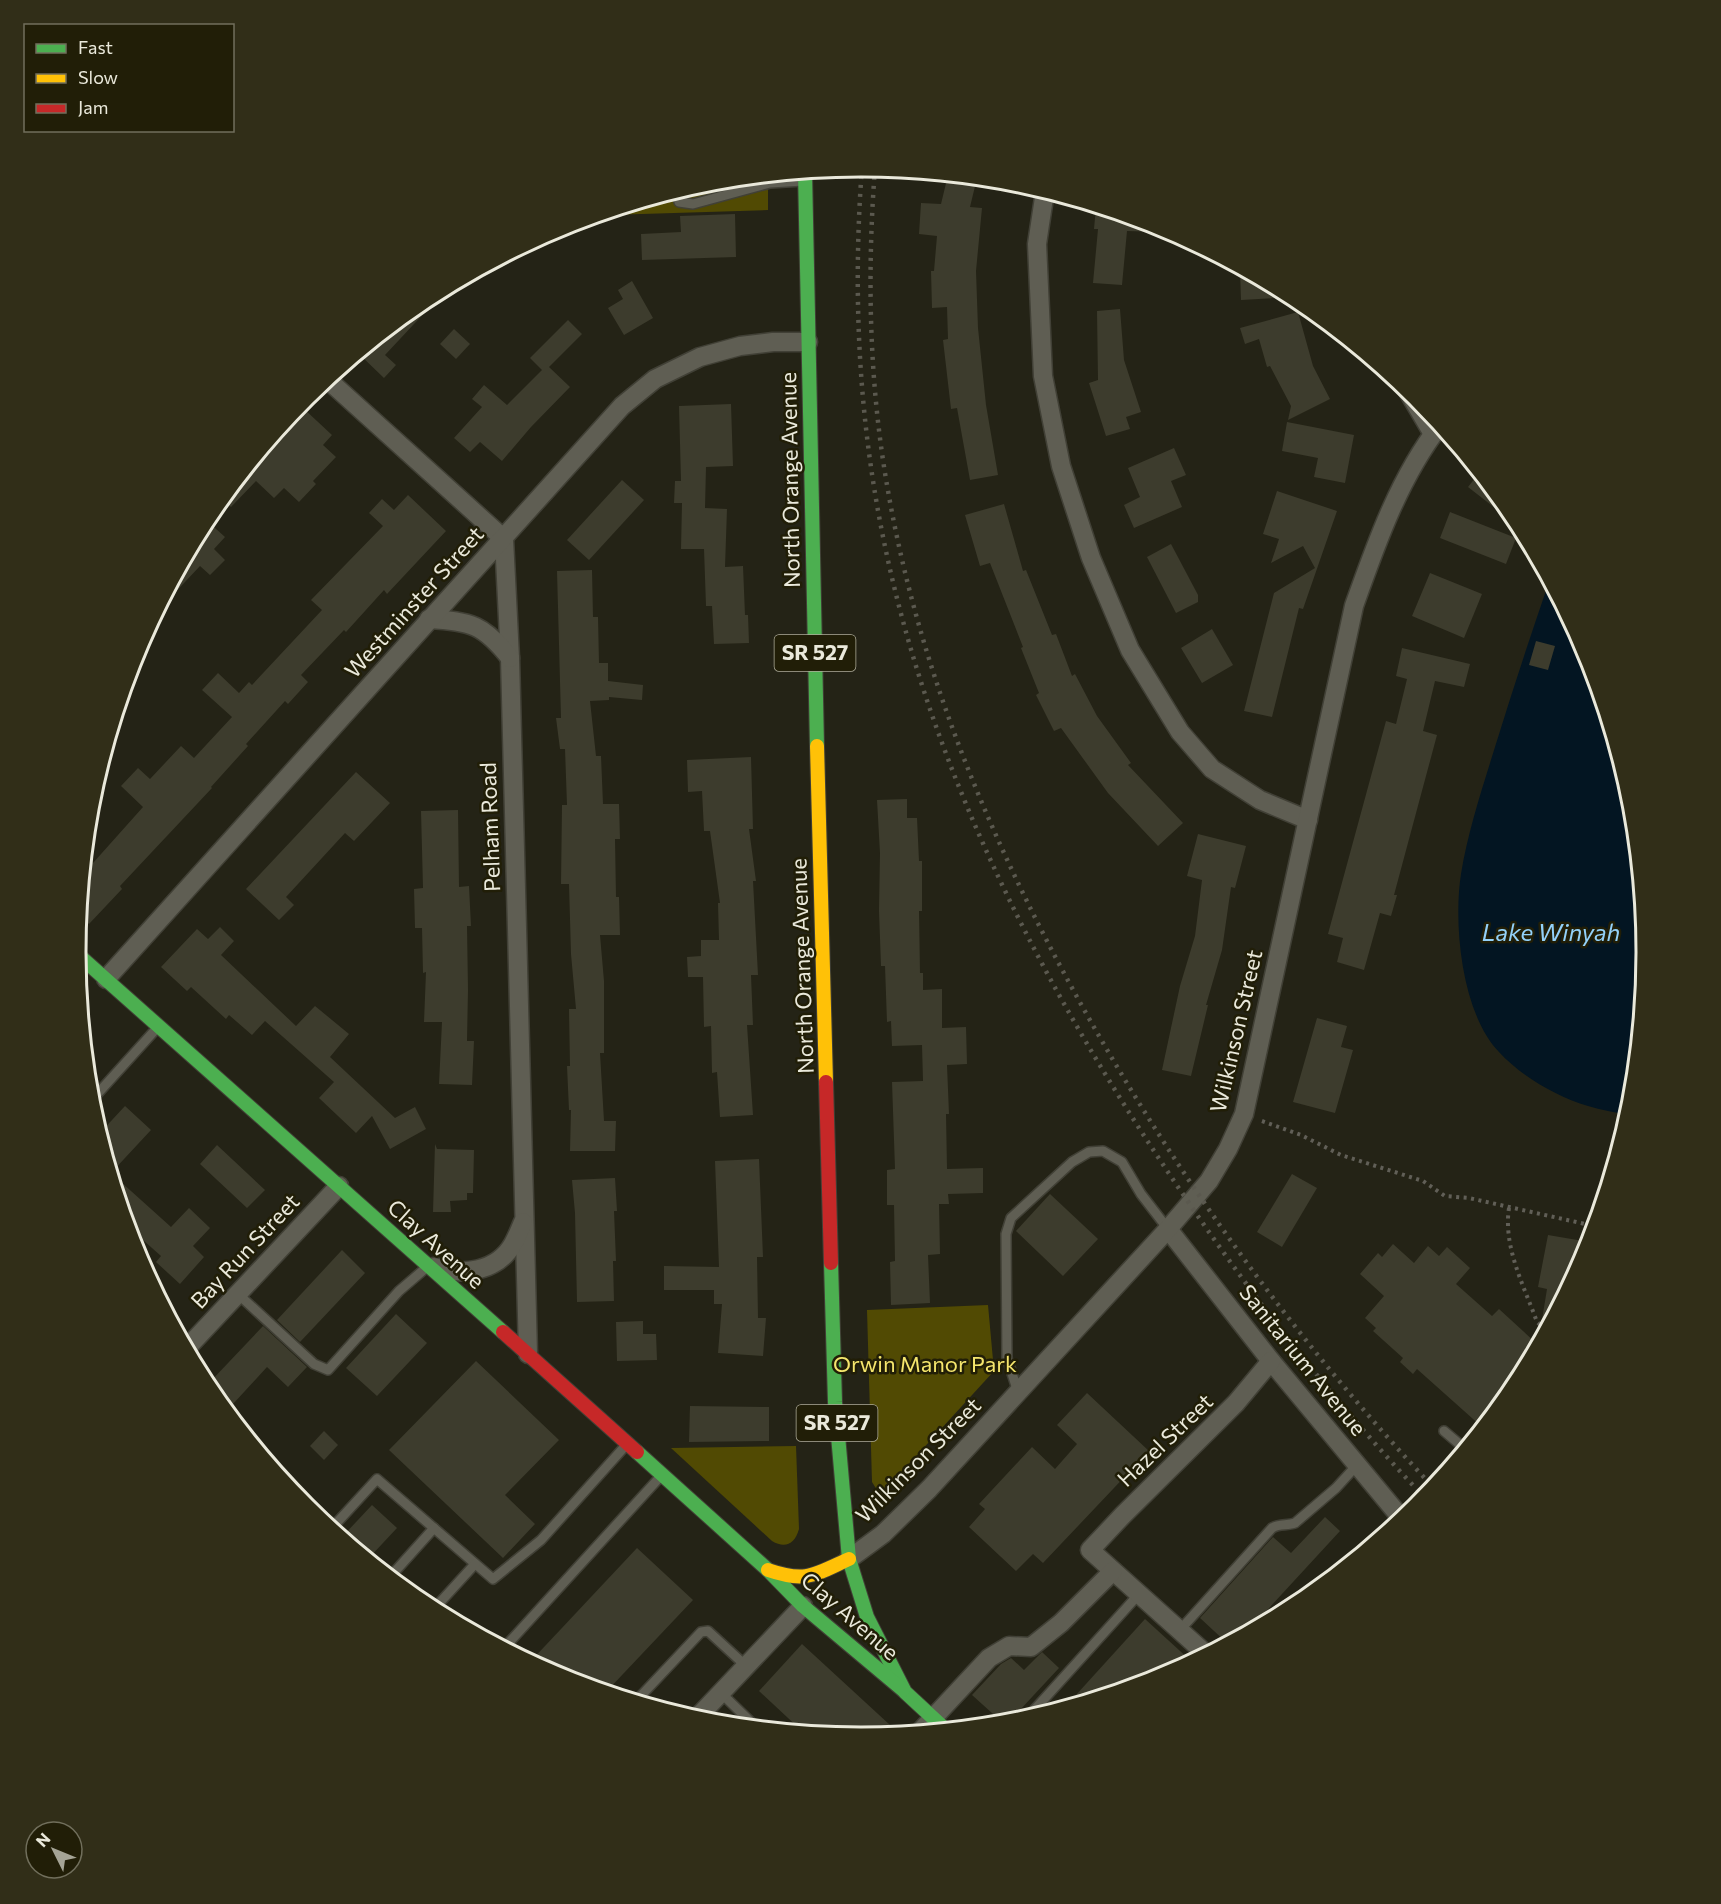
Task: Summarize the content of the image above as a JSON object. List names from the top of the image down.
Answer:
{
  "streets": {
    "main road": ["North Orange Avenue", "SR 527", "Clay Avenue"],
    "street": [
      "Westminster Street",
      "Pelham Road",
      "Wilkinson Street",
      "Bay Run Street",
      "Sanitarium Avenue",
      "Hazel Street"
    ]
  },
  "crossings": [
    ["North Orange Avenue", "Westminster Street"],
    ["North Orange Avenue", "Wilkinson Street"],
    ["North Orange Avenue", "Clay Avenue"],
    ["Westminster Street", "Pelham Road"],
    ["Westminster Street", "Clay Avenue"],
    ["Pelham Road", "Clay Avenue"],
    ["Wilkinson Street", "Clay Avenue"],
    ["Wilkinson Street", "Sanitarium Avenue"],
    ["Clay Avenue", "Bay Run Street"],
    ["Sanitarium Avenue", "Hazel Street"]
  ],
  "water": ["Lake Winyah"],
  "parks": ["Orwin Manor Park"],
  "legend": ["Fast", "Slow", "Jam"],
  "north": "top left"
}
